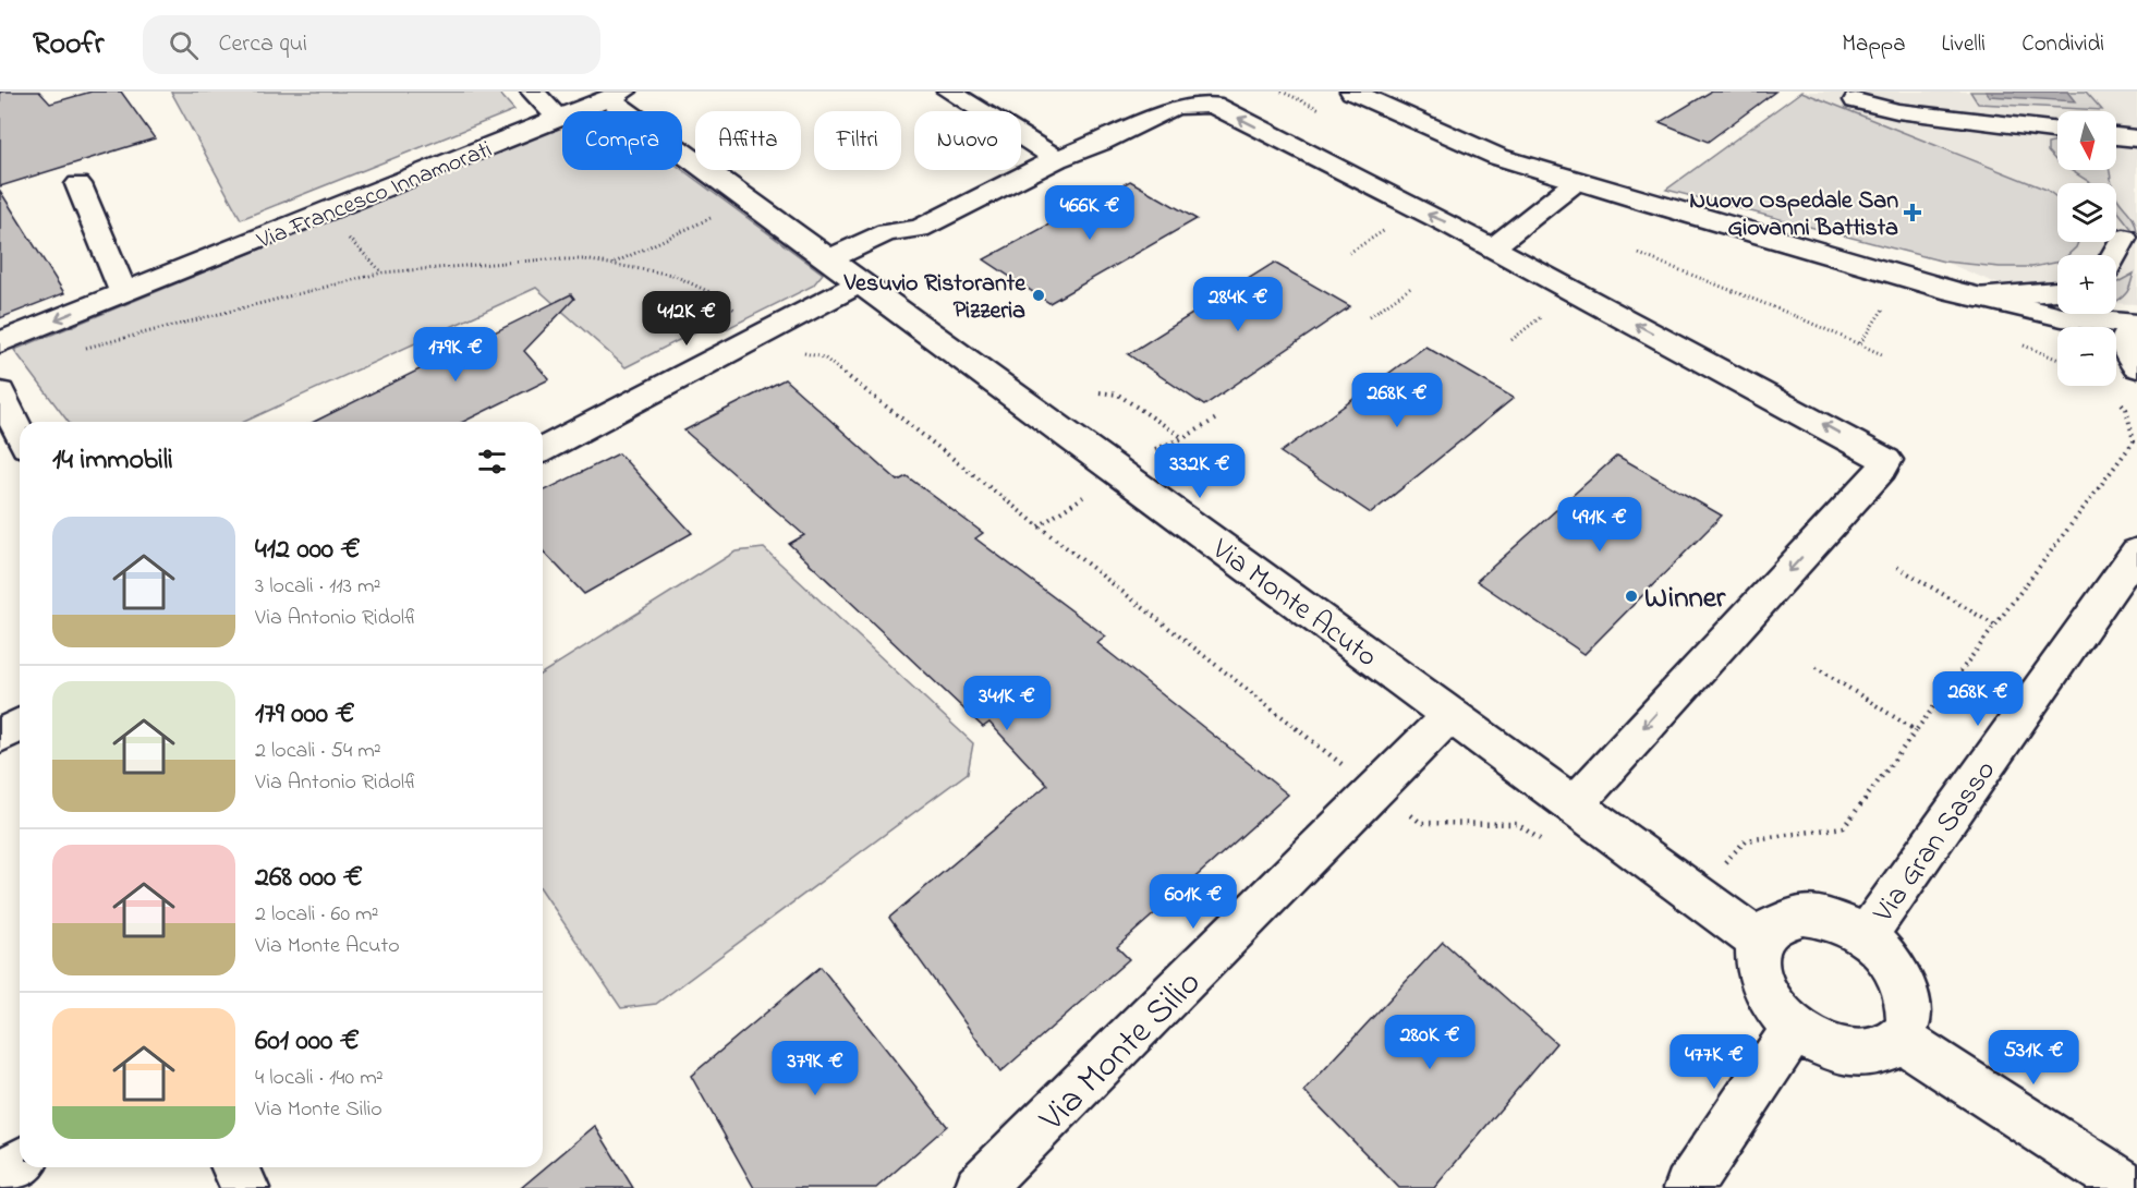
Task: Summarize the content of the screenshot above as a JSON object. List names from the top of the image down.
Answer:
{
  "streets": {
    "street": [
      "Via Francesco Innamorati",
      "Via Monte Acuto",
      "Via Gran Sasso",
      "Via Monte Silio"
    ]
  },
  "crossings": [
    ["Via Francesco Innamorati", "Via Monte Acuto"],
    ["Via Monte Acuto", "Via Gran Sasso"],
    ["Via Monte Acuto", "Via Monte Silio"]
  ],
  "places": {
    "health": ["Nuovo Ospedale San Giovanni Battista"],
    "other": ["Vesuvio Ristorante Pizzeria", "Winner"]
  },
  "north": "bottom",
  "page": {
    "header": "Roofr",
    "search": "Cerca qui",
    "nav": ["Mappa", "Livelli", "Condividi"],
    "map_buttons": ["+", "−"],
    "chip": [
      "Compra",
      "Affitta",
      "Filtri",
      "Nuovo"
    ],
    "price": [
      "466K €",
      "284K €",
      "412K €",
      "179K €",
      "268K €",
      "332K €",
      "491K €",
      "268K €",
      "341K €",
      "601K €",
      "280K €",
      "531K €",
      "477K €",
      "379K €"
    ],
    "heading": "14 immobili",
    "list": [
      {
        "name": "412 000 €",
        "note": "3 locali · 113 m² · Via Antonio Ridolfi"
      },
      {
        "name": "179 000 €",
        "note": "2 locali · 54 m² · Via Antonio Ridolfi"
      },
      {
        "name": "268 000 €",
        "note": "2 locali · 60 m² · Via Monte Acuto"
      },
      {
        "name": "601 000 €",
        "note": "4 locali · 140 m² · Via Monte Silio"
      }
    ]
  }
}
